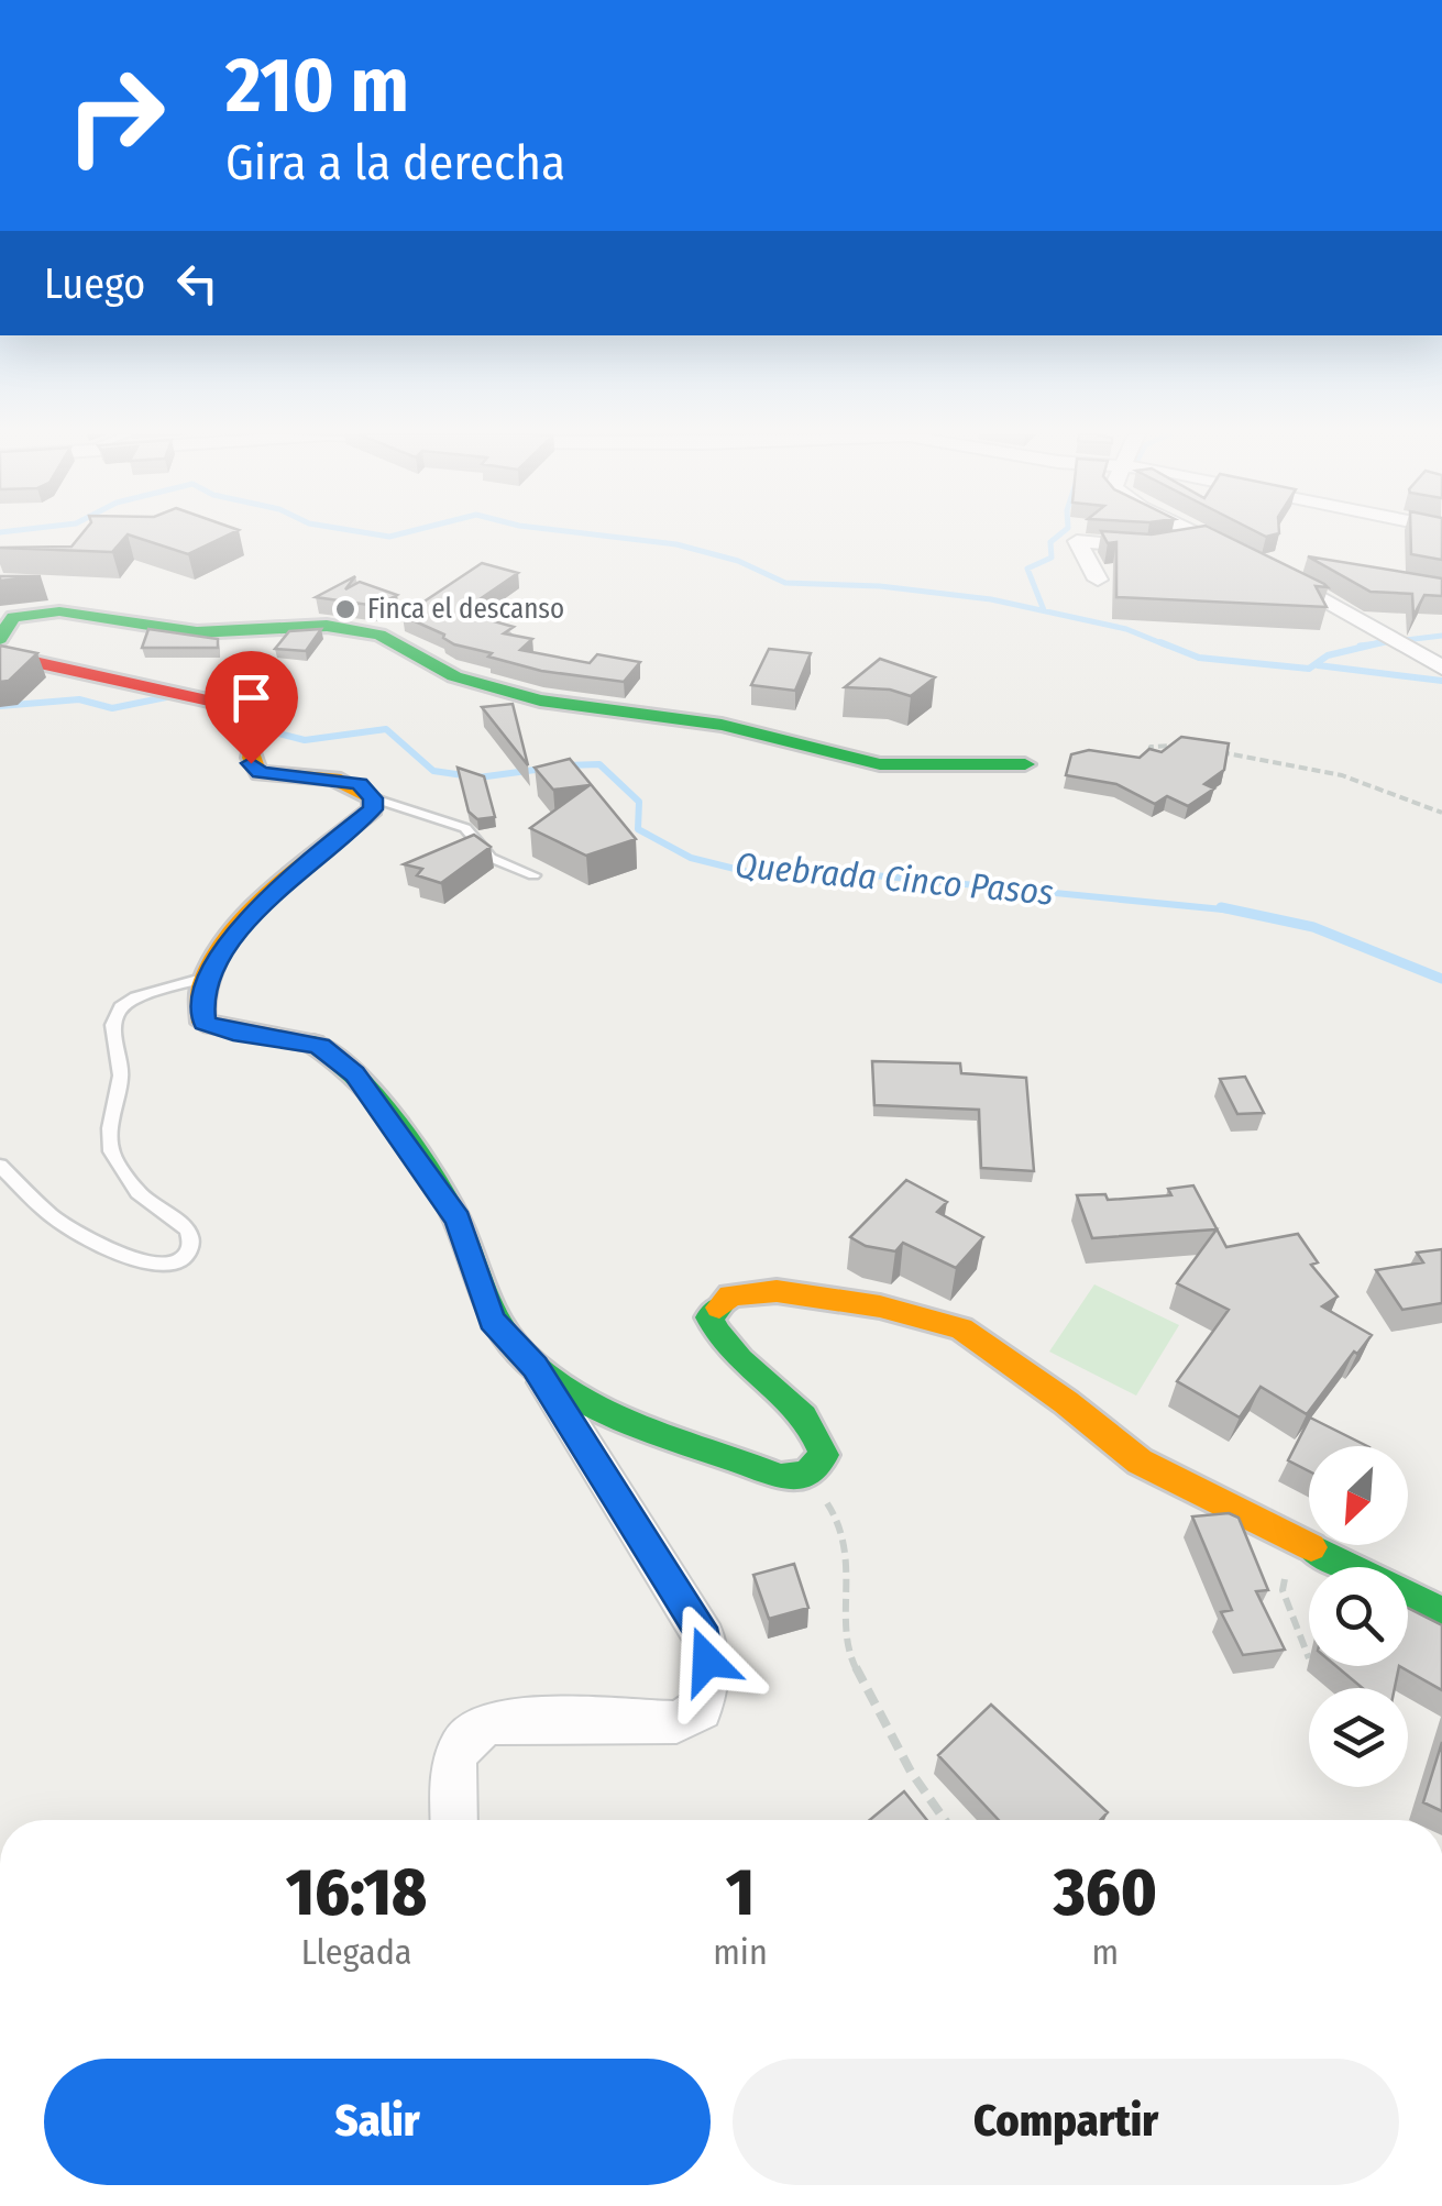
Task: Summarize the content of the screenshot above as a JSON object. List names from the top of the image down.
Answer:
{
  "water": ["Quebrada Cinco Pasos"],
  "places": ["Finca el descanso"],
  "north": "bottom left",
  "page": {
    "turn": ["210 m", "Gira a la derecha"],
    "then": "Luego",
    "eta": [
      "16:18",
      "Llegada",
      "1",
      "min",
      "360",
      "m"
    ],
    "buttons": ["Salir", "Compartir"]
  }
}
